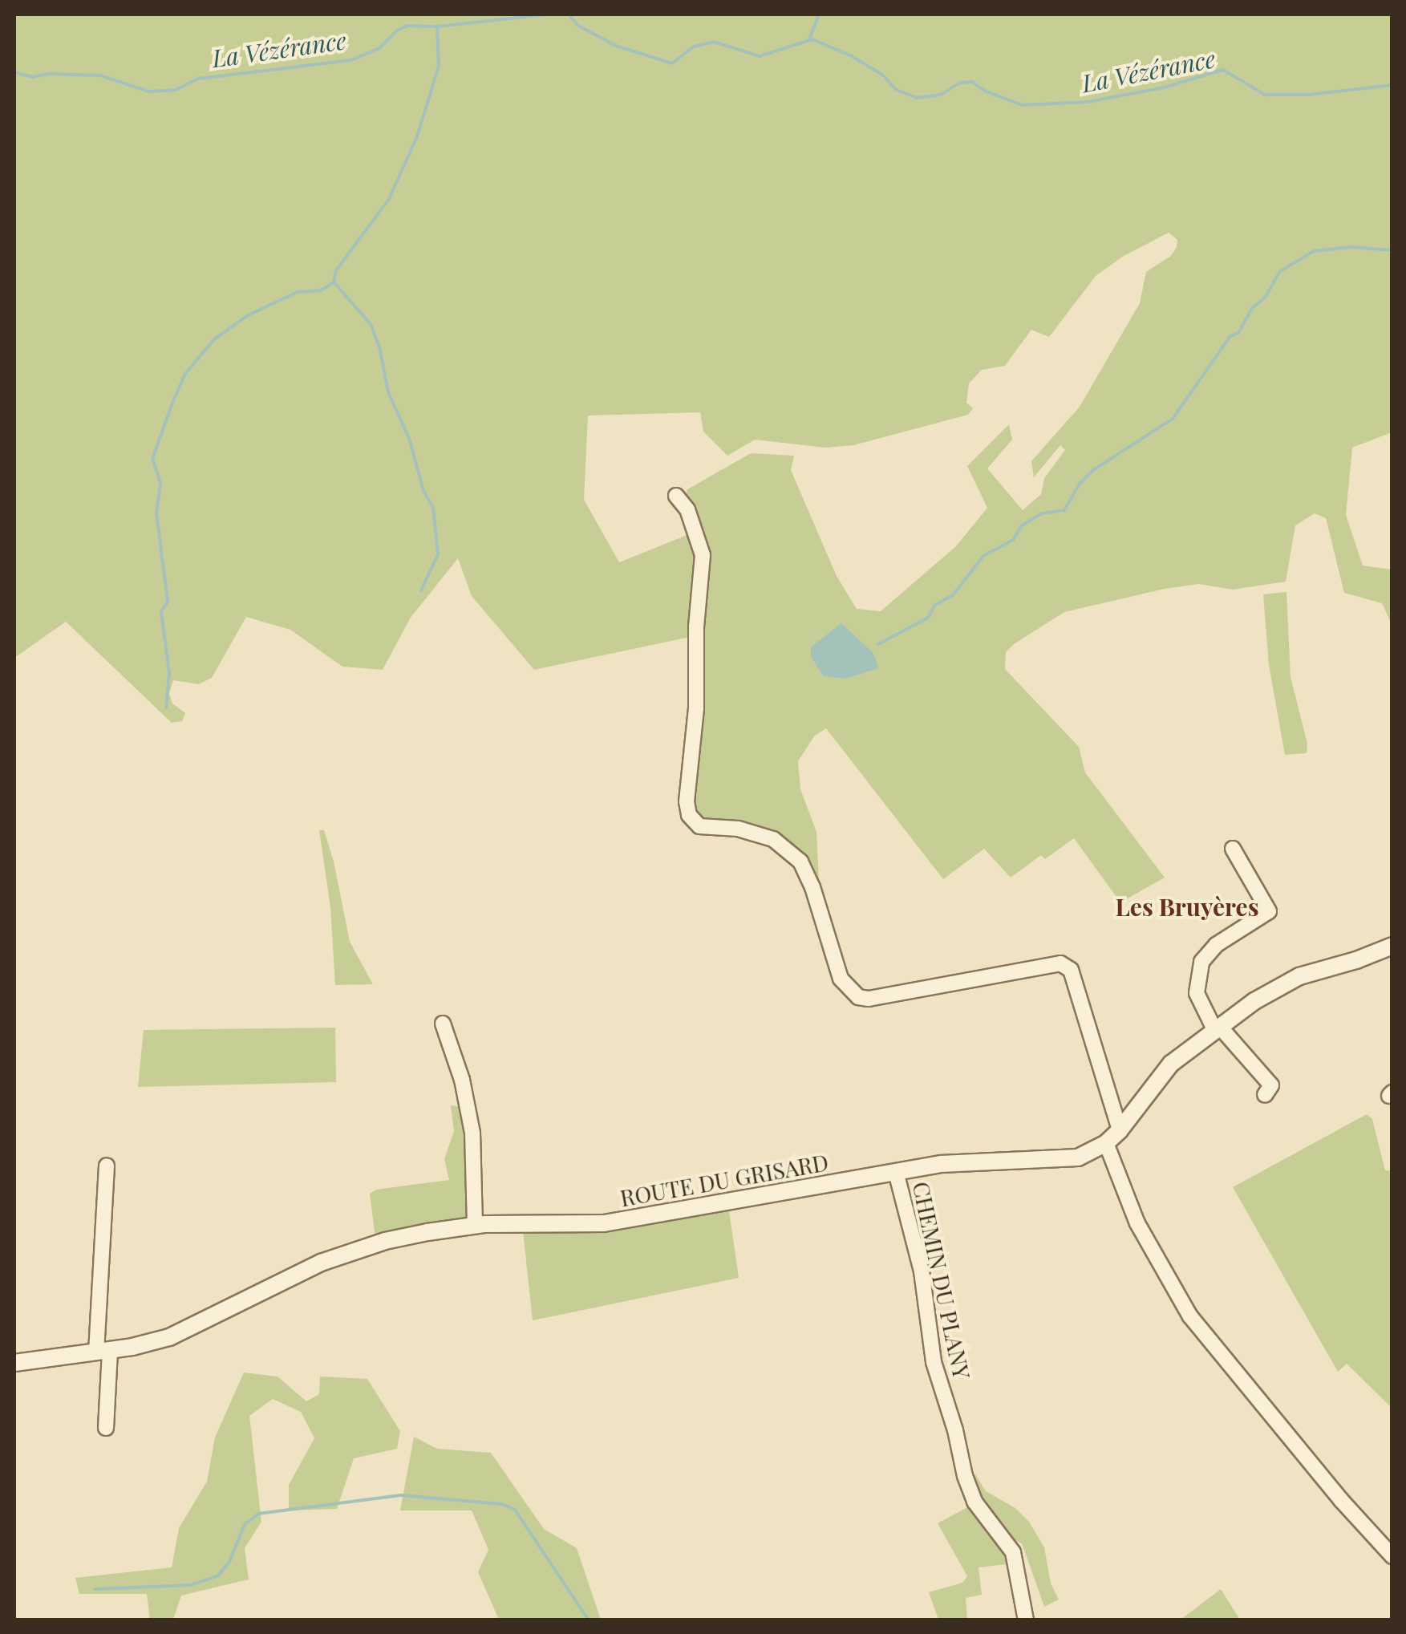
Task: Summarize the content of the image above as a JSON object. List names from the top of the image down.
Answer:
{
  "streets": {
    "street": ["ROUTE DU GRISARD", "CHEMIN DU PLANY"]
  },
  "crossings": [
    ["ROUTE DU GRISARD", "CHEMIN DU PLANY"]
  ],
  "districts": ["Les Bruyères"],
  "water": ["La Vézérance"]
}
